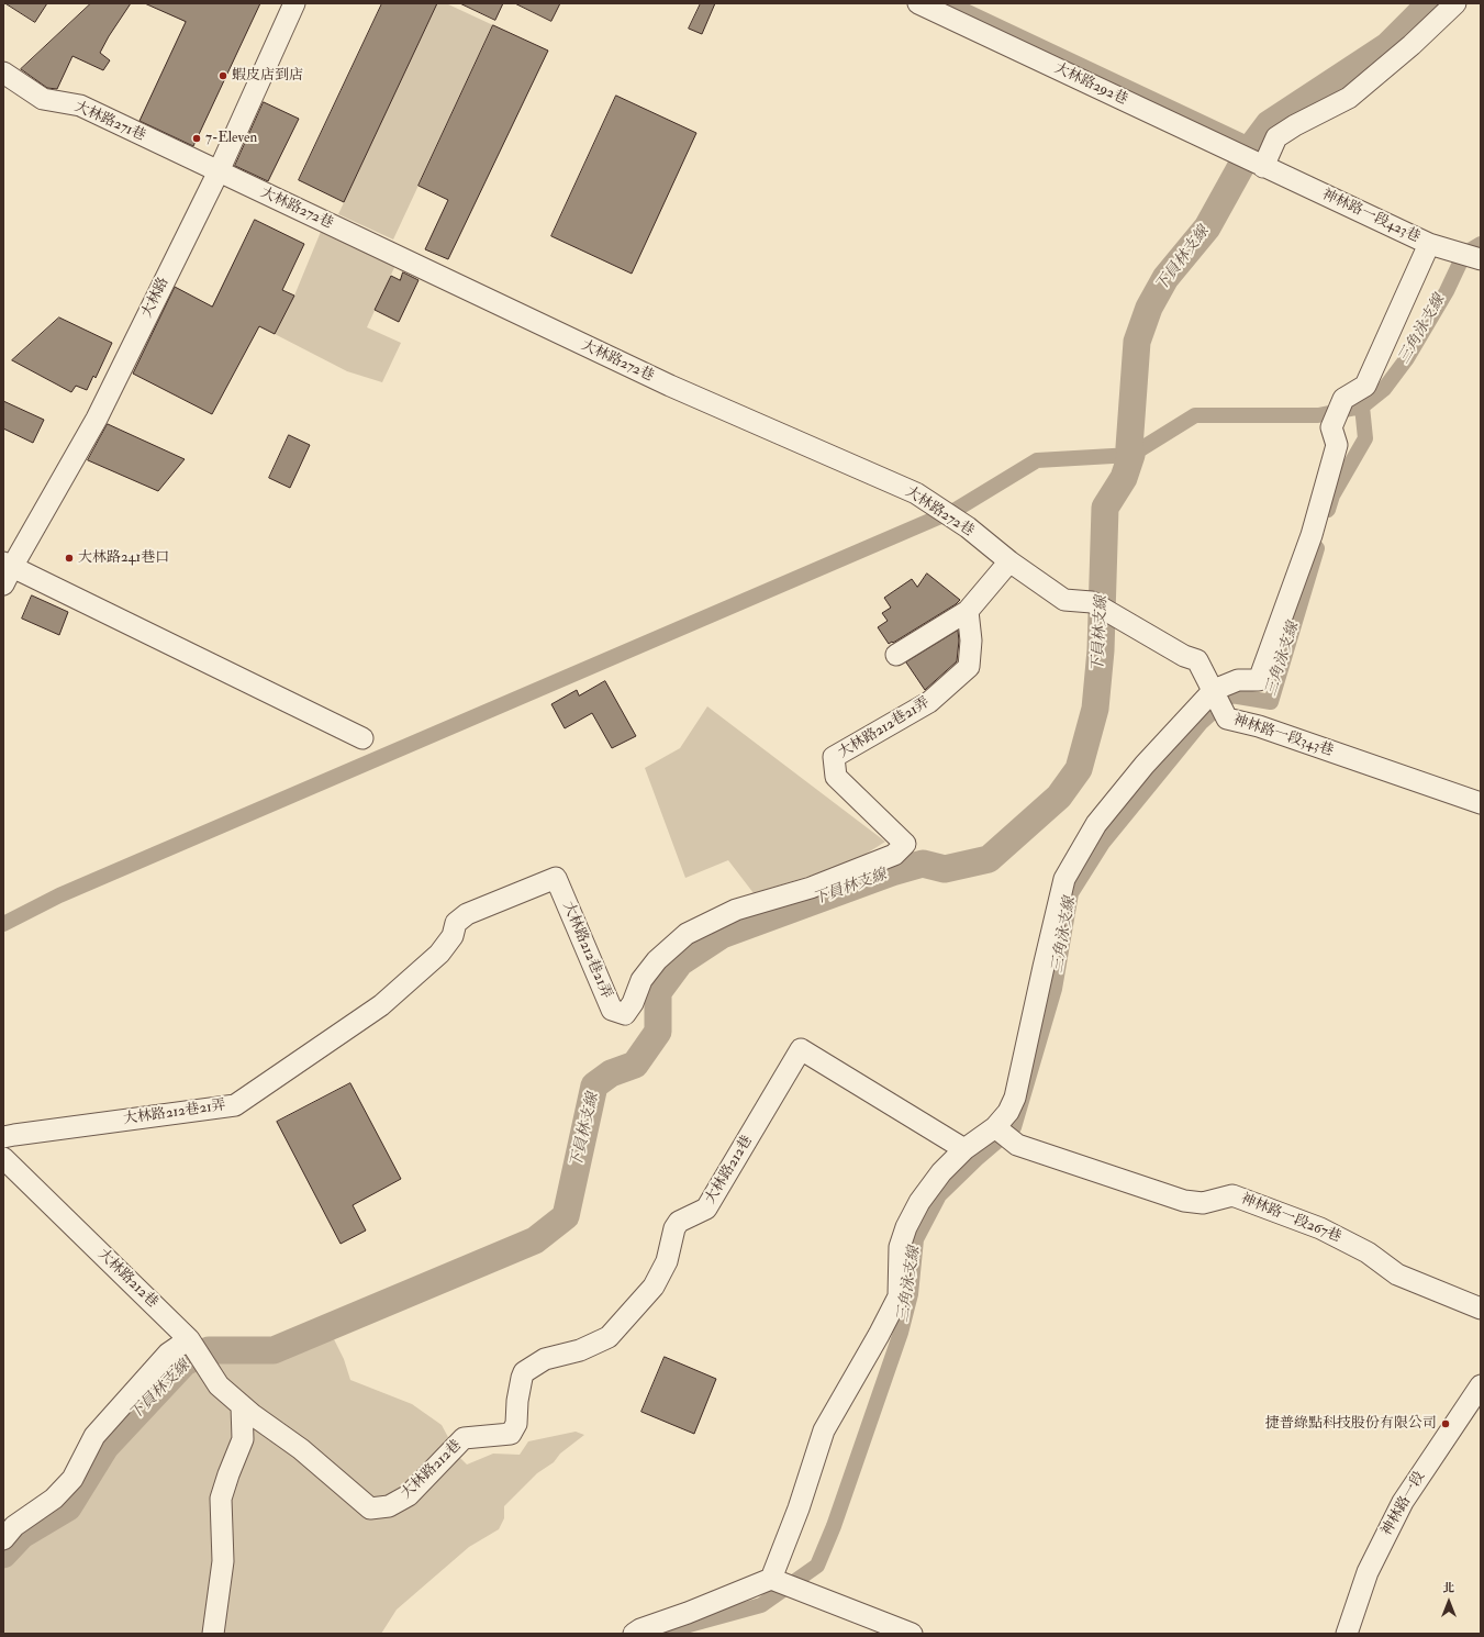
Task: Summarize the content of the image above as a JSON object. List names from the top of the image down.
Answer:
{
  "streets": {
    "street": [
      "大林路292巷",
      "大林路271巷",
      "大林路272巷",
      "神林路一段423巷",
      "大林路",
      "大林路212巷21弄",
      "神林路一段343巷",
      "大林路212巷",
      "神林路一段267巷",
      "神林路一段"
    ]
  },
  "crossings": [
    ["大林路292巷", "神林路一段423巷"],
    ["大林路271巷", "大林路272巷"],
    ["大林路271巷", "大林路"],
    ["大林路272巷", "大林路"],
    ["大林路272巷", "神林路一段343巷"]
  ],
  "water": ["下員林支線", "三角泳支線"],
  "places": [
    "蝦皮店到店",
    "7-Eleven",
    "大林路241巷口",
    "捷普綠點科技股份有限公司"
  ],
  "north": "top"
}
